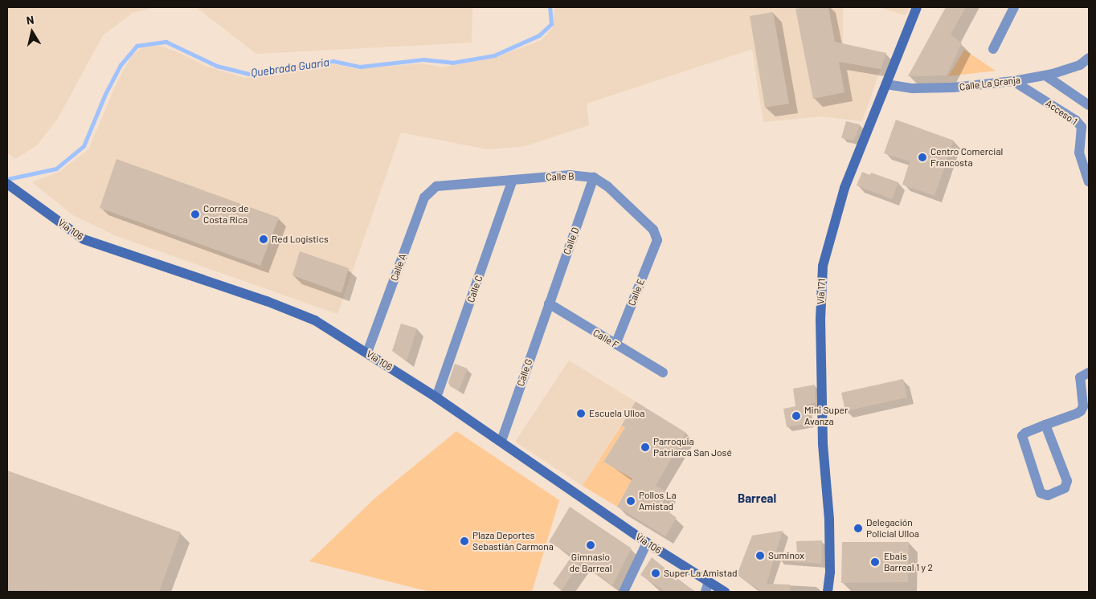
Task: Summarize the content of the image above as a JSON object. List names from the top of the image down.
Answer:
{
  "streets": {
    "main road": ["Vía 106", "Vía 171"],
    "street": [
      "Calle La Granja",
      "Acceso 1",
      "Calle B",
      "Calle D",
      "Calle A",
      "Calle C",
      "Calle E",
      "Calle F",
      "Calle G"
    ]
  },
  "crossings": [
    ["Calle La Granja", "Acceso 1"],
    ["Calle La Granja", "Vía 171"],
    ["Calle B", "Calle D"],
    ["Calle B", "Calle A"],
    ["Calle B", "Calle C"],
    ["Calle B", "Calle E"],
    ["Vía 106", "Calle A"],
    ["Vía 106", "Calle C"],
    ["Vía 106", "Calle G"],
    ["Calle D", "Calle E"],
    ["Calle D", "Calle F"],
    ["Calle D", "Calle G"],
    ["Calle E", "Calle F"],
    ["Calle F", "Calle G"]
  ],
  "districts": ["Barreal"],
  "water": ["Quebrada Guaria"],
  "places": [
    "Centro Comercial Francosta",
    "Correos de Costa Rica",
    "Red Logistics",
    "Escuela Ulloa",
    "Mini Super Avanza",
    "Parroquia Patriarca San José",
    "Pollos La Amistad",
    "Delegación Policial Ulloa",
    "Plaza Deportes Sebastián Carmona",
    "Gimnasio de Barreal",
    "Suminox",
    "Ebais Barreal 1 y 2",
    "Super La Amistad"
  ],
  "north": "top"
}
